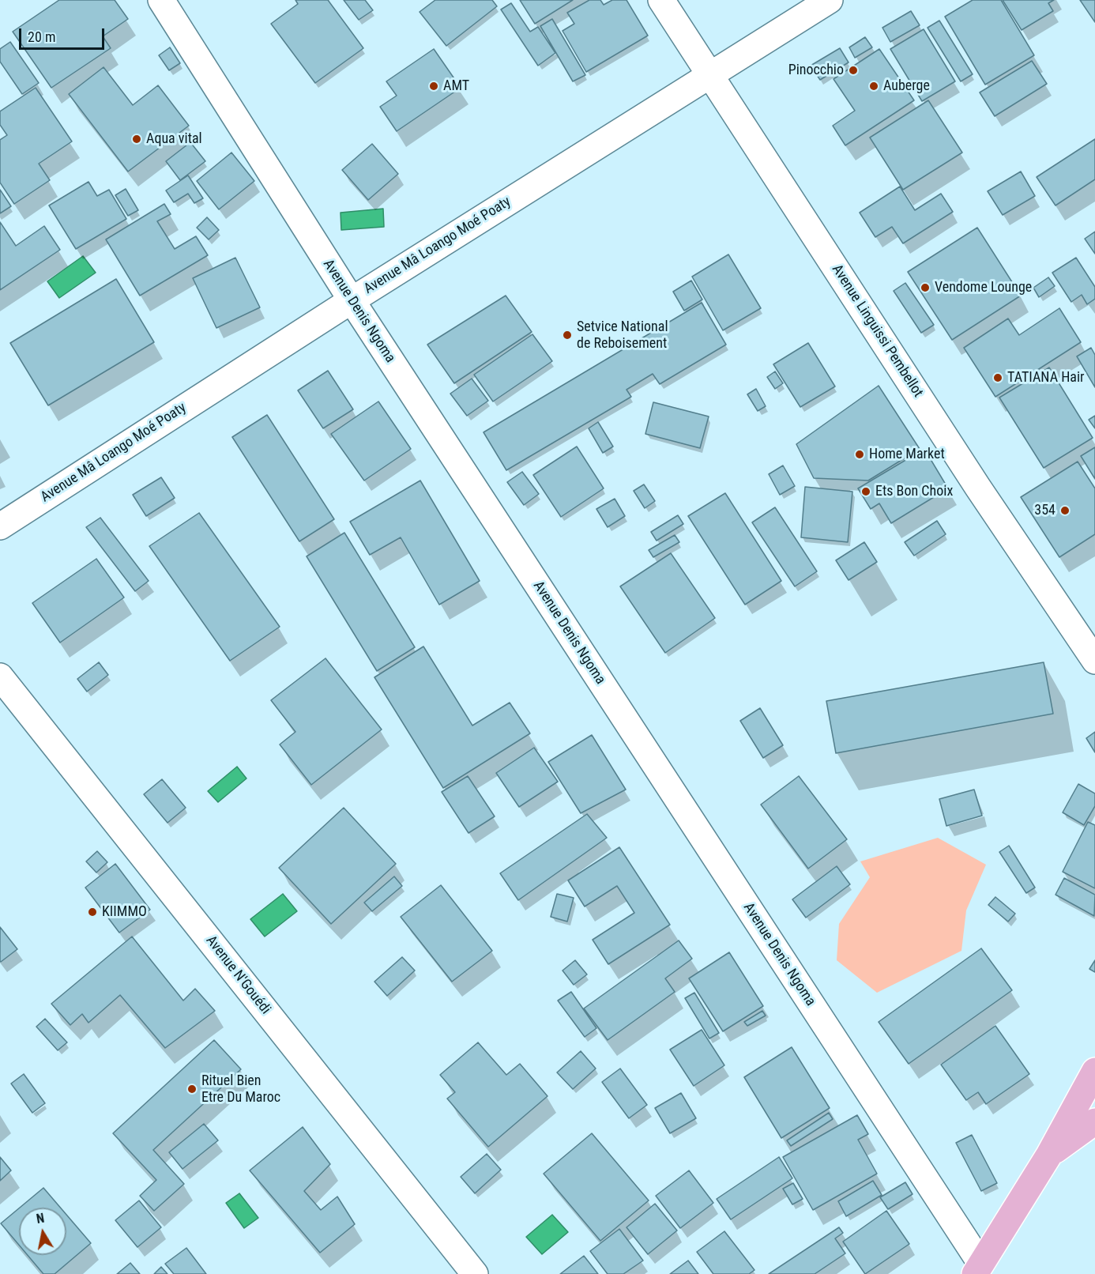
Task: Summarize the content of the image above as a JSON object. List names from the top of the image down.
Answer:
{
  "streets": {
    "street": [
      "Avenue Mâ Loango Moé Poaty",
      "Avenue Denis Ngoma",
      "Avenue Linguissi Pembellot",
      "Avenue N'Gouédi"
    ]
  },
  "crossings": [
    ["Avenue Mâ Loango Moé Poaty", "Avenue Denis Ngoma"],
    ["Avenue Mâ Loango Moé Poaty", "Avenue Linguissi Pembellot"]
  ],
  "places": [
    "Pinocchio",
    "AMT",
    "Auberge",
    "Aqua vital",
    "Vendome Lounge",
    "Setvice National de Reboisement",
    "TATIANA Hair",
    "Home Market",
    "Ets Bon Choix",
    "354",
    "KIIMMO",
    "Rituel Bien Etre Du Maroc"
  ],
  "scale_bar": "20 m",
  "north": "top"
}
